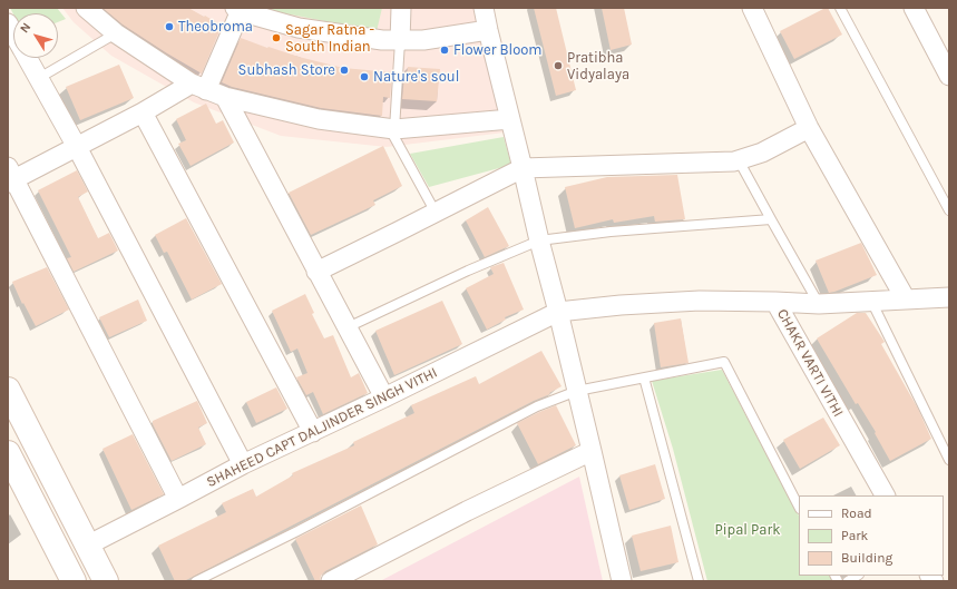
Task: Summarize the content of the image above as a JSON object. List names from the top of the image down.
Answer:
{
  "streets": {
    "street": ["CHAKR VARTI VITHI", "SHAHEED CAPT DALJINDER SINGH VITHI"]
  },
  "crossings": [
    ["CHAKR VARTI VITHI", "SHAHEED CAPT DALJINDER SINGH VITHI"]
  ],
  "parks": ["Pipal Park"],
  "places": [
    "Theobroma",
    "Sagar Ratna - South Indian",
    "Flower Bloom",
    "Pratibha Vidyalaya",
    "Subhash Store",
    "Nature's soul"
  ],
  "legend": ["Road", "Park", "Building"],
  "north": "top left"
}
